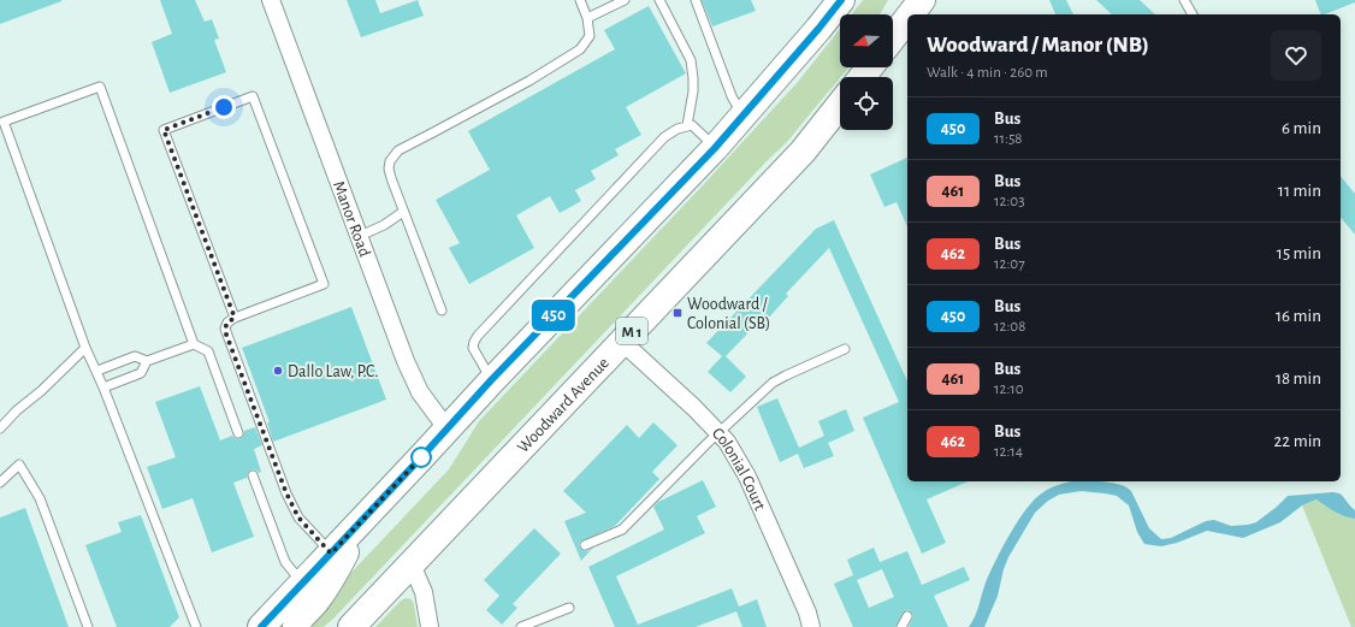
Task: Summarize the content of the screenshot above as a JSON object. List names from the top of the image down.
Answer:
{
  "streets": {
    "main road": ["M 1", "Woodward Avenue"],
    "street": ["Manor Road", "Colonial Court"]
  },
  "crossings": [
    ["Woodward Avenue", "Colonial Court"]
  ],
  "places": {
    "transit": ["Woodward / Colonial (SB)"],
    "other": ["Dallo Law, P.C."]
  },
  "lines": ["bus line 450"],
  "north": "left",
  "page": {
    "on_map": "450",
    "heading": ["Woodward / Manor (NB)", "Walk · 4 min · 260 m"],
    "list": [
      {
        "mark": "450",
        "name": "Bus",
        "note": "11:58",
        "value": "6 min"
      },
      {
        "mark": "461",
        "name": "Bus",
        "note": "12:03",
        "value": "11 min"
      },
      {
        "mark": "462",
        "name": "Bus",
        "note": "12:07",
        "value": "15 min"
      },
      {
        "mark": "450",
        "name": "Bus",
        "note": "12:08",
        "value": "16 min"
      },
      {
        "mark": "461",
        "name": "Bus",
        "note": "12:10",
        "value": "18 min"
      },
      {
        "mark": "462",
        "name": "Bus",
        "note": "12:14",
        "value": "22 min"
      }
    ]
  }
}
